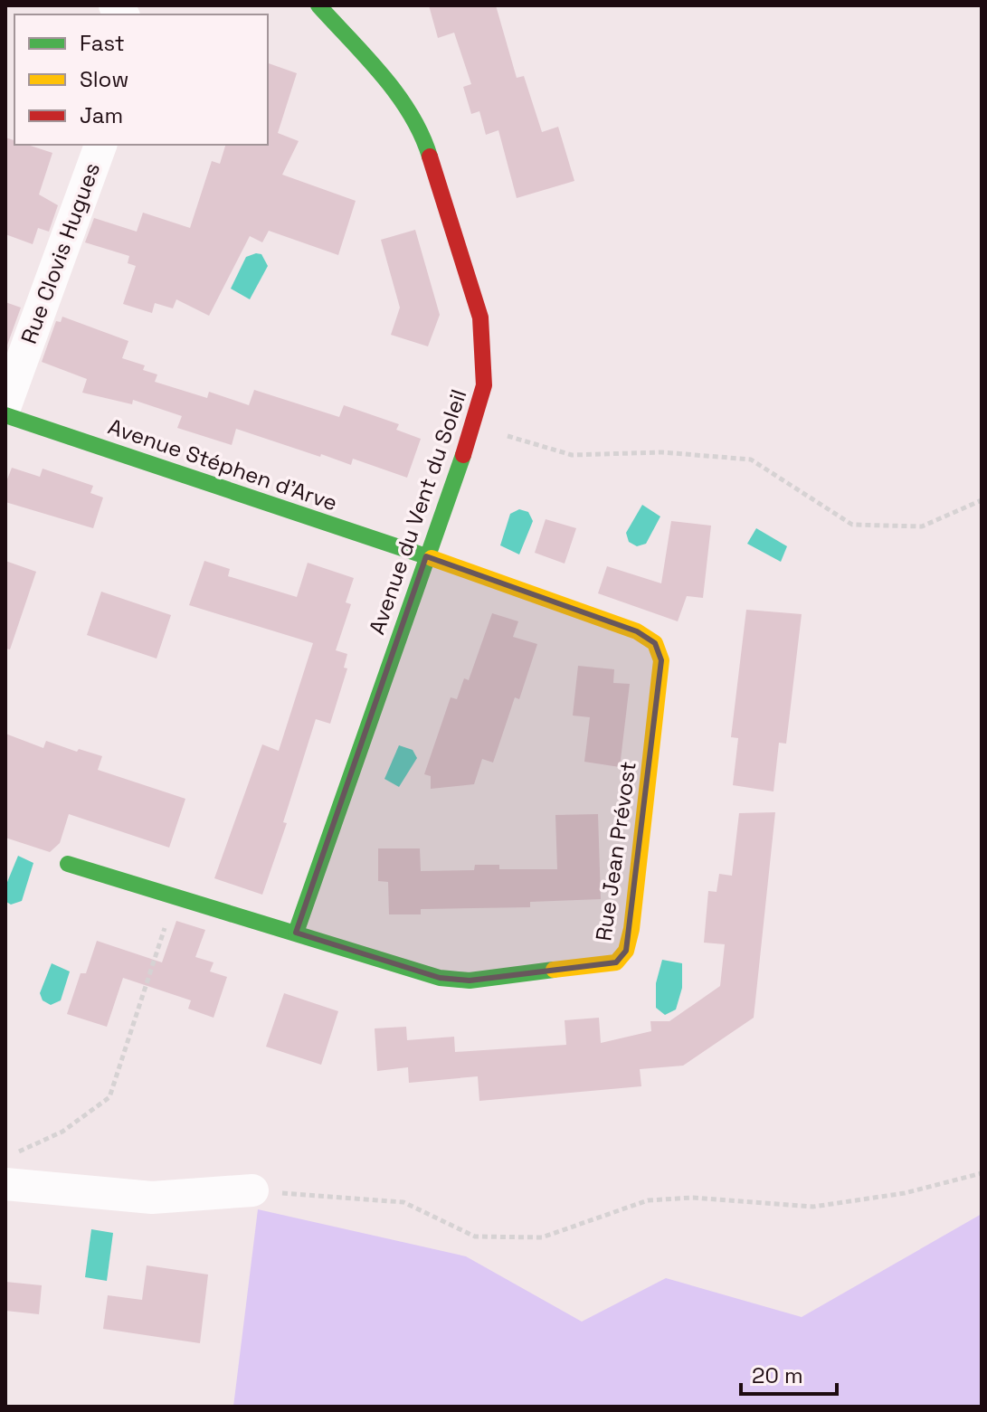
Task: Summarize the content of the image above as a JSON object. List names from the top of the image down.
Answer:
{
  "streets": {
    "street": [
      "Rue Clovis Hugues",
      "Avenue Stéphen d'Arve",
      "Avenue du Vent du Soleil",
      "Rue Jean Prévost"
    ]
  },
  "crossings": [
    ["Avenue Stéphen d'Arve", "Avenue du Vent du Soleil"],
    ["Avenue Stéphen d'Arve", "Rue Jean Prévost"],
    ["Avenue du Vent du Soleil", "Rue Jean Prévost"]
  ],
  "legend": ["Fast", "Slow", "Jam"],
  "scale_bar": "20 m"
}
